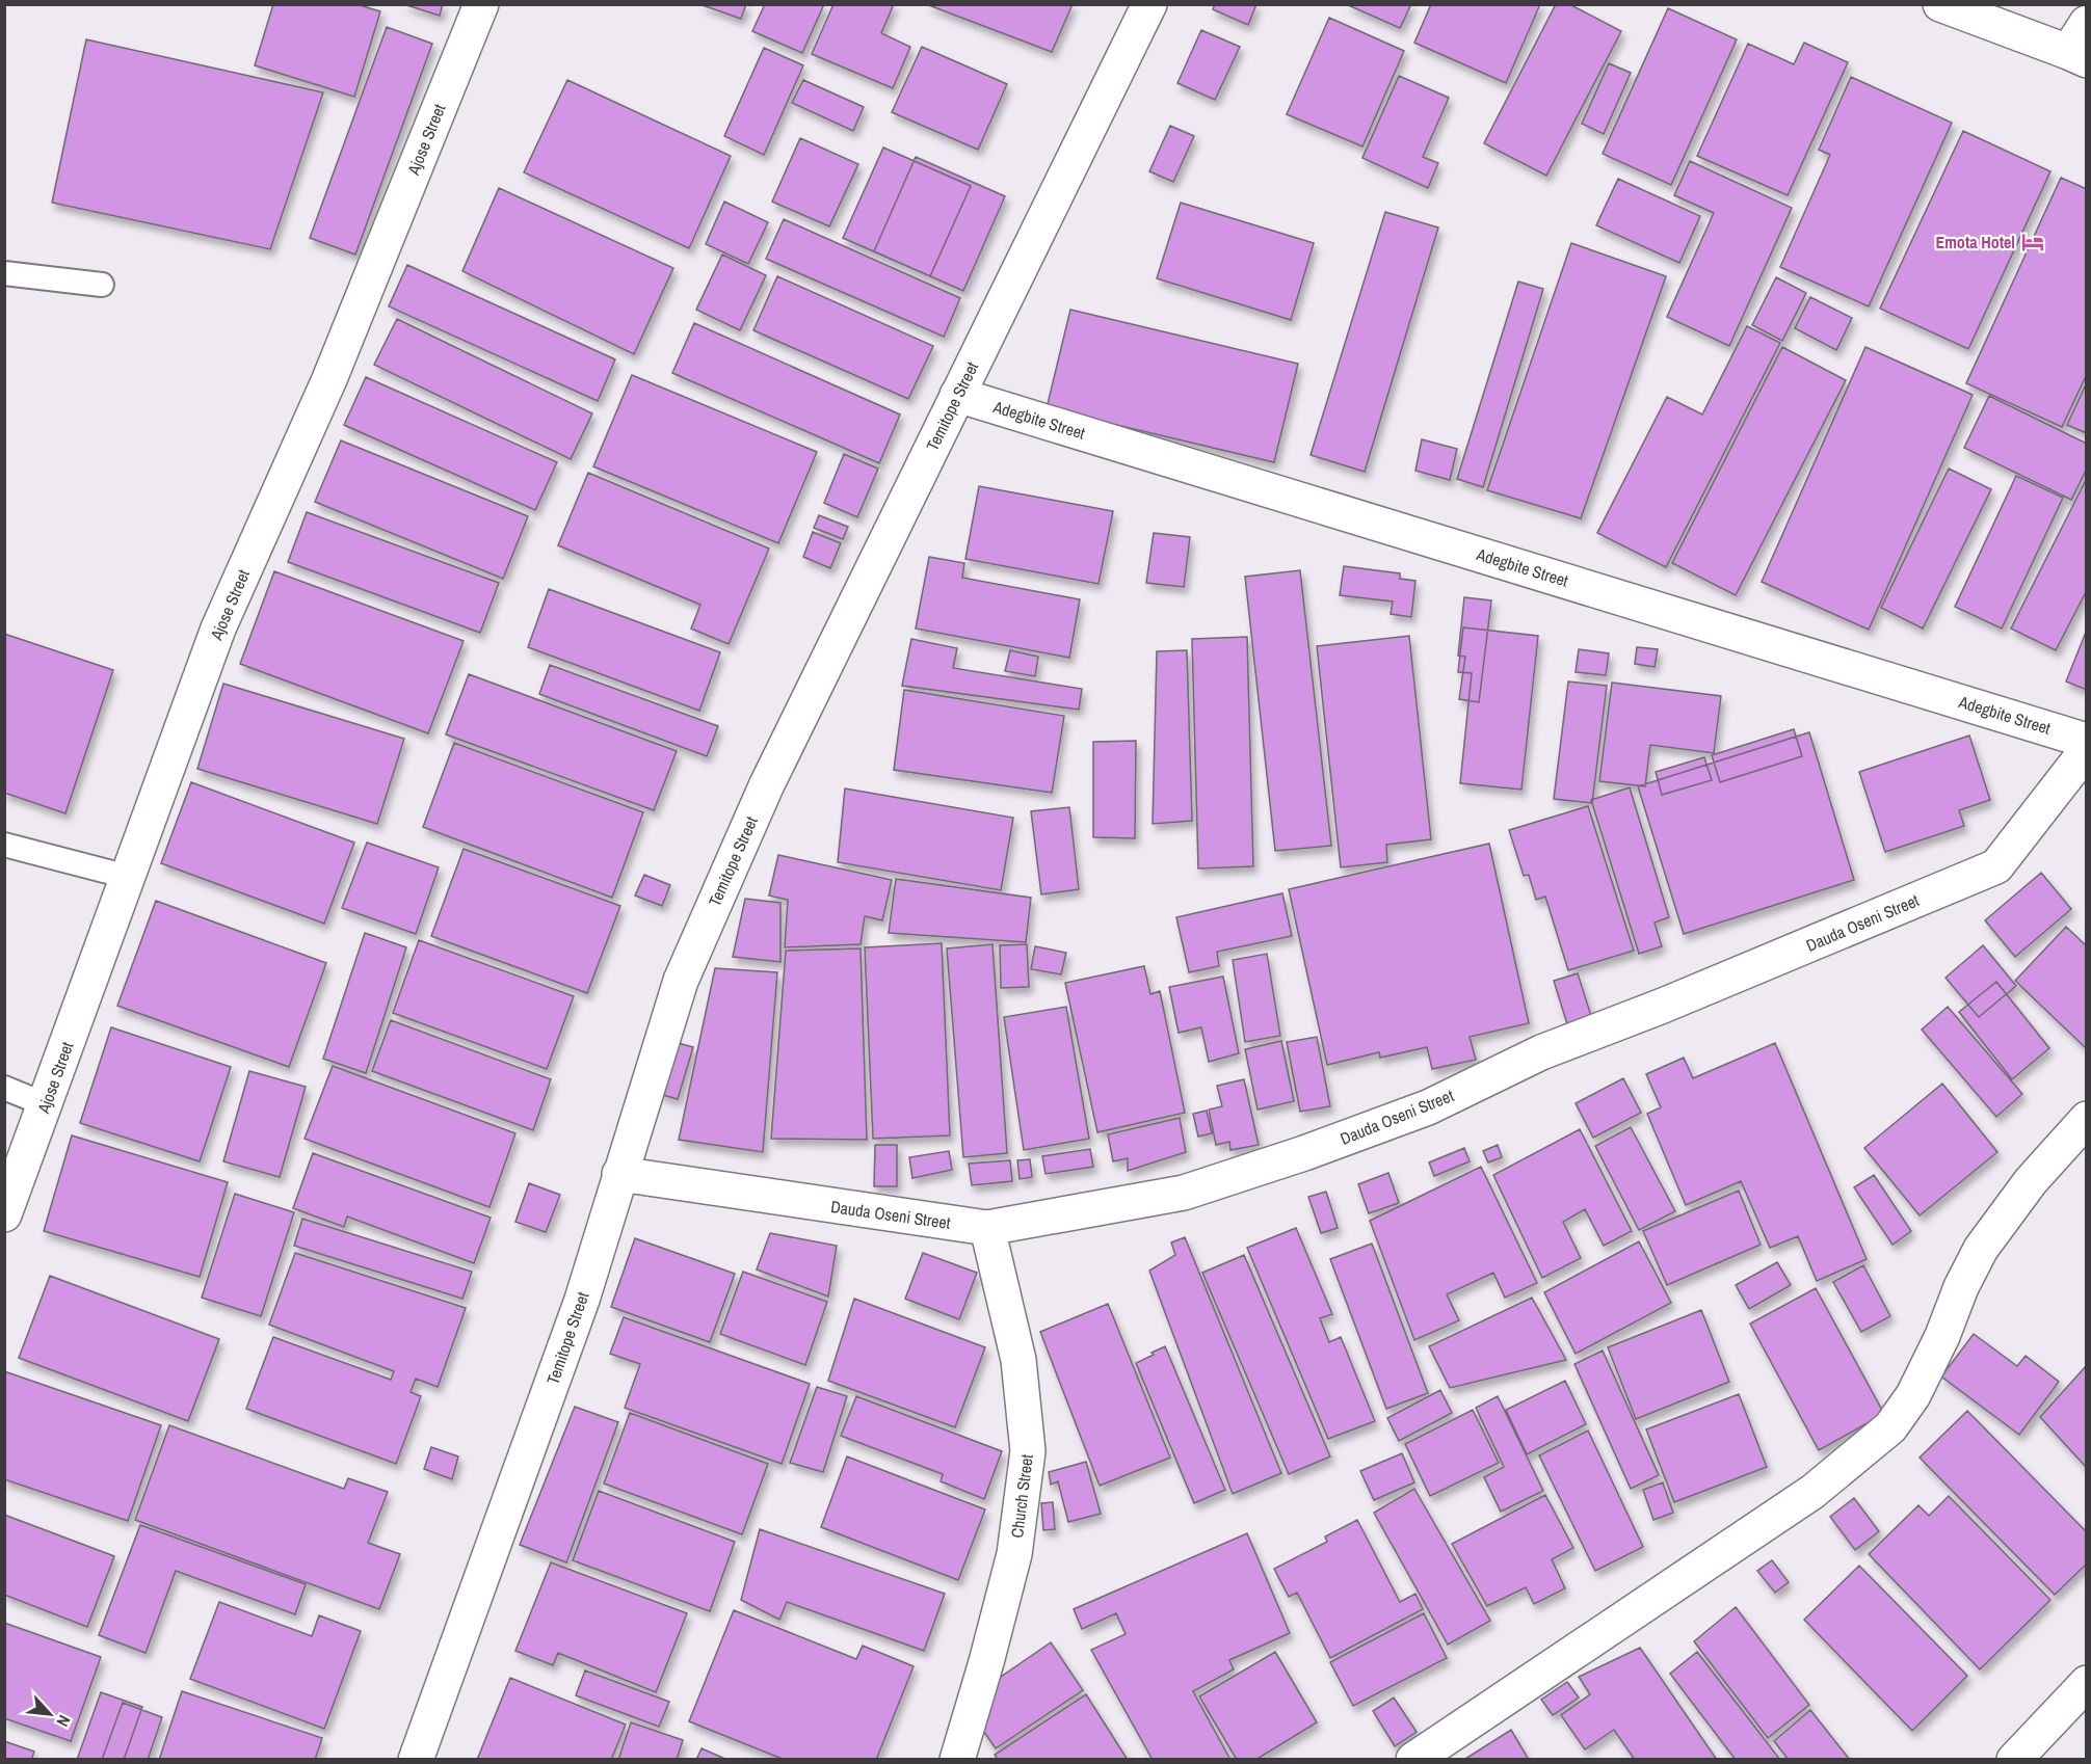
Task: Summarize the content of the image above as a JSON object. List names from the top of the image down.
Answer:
{
  "streets": {
    "street": [
      "Ajose Street",
      "Temitope Street",
      "Adegbite Street",
      "Dauda Oseni Street",
      "Church Street"
    ]
  },
  "crossings": [
    ["Temitope Street", "Adegbite Street"],
    ["Temitope Street", "Dauda Oseni Street"],
    ["Dauda Oseni Street", "Church Street"]
  ],
  "places": {
    "hotel": ["Emota Hotel"]
  },
  "north": "bottom right"
}
